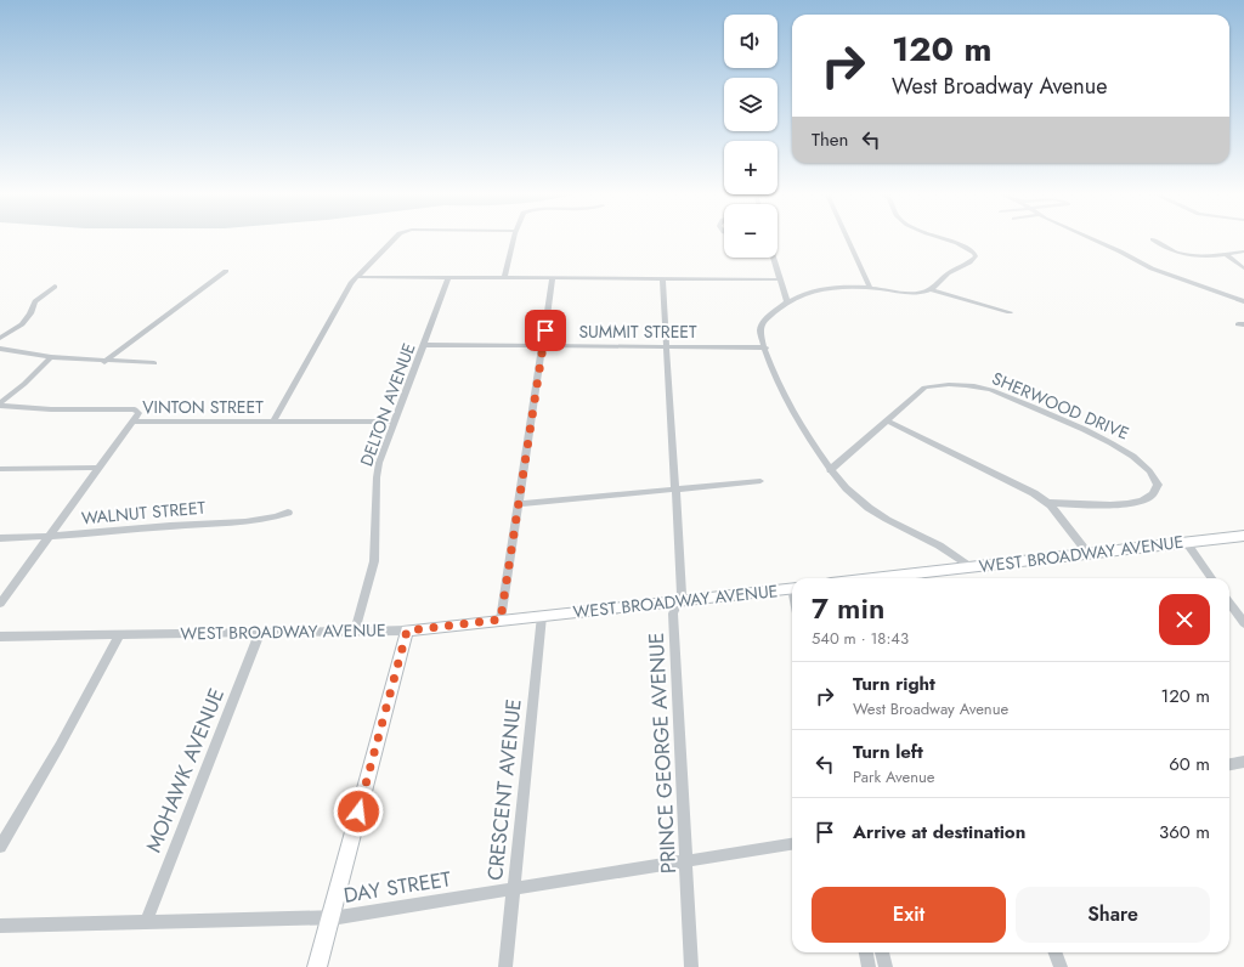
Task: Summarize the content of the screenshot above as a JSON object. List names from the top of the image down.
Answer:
{
  "streets": {
    "main road": ["WEST BROADWAY AVENUE"],
    "street": [
      "SUMMIT STREET",
      "DELTON AVENUE",
      "SHERWOOD DRIVE",
      "VINTON STREET",
      "WALNUT STREET",
      "PRINCE GEORGE AVENUE",
      "MOHAWK AVENUE",
      "CRESCENT AVENUE",
      "DAY STREET"
    ]
  },
  "crossings": [
    ["SUMMIT STREET", "DELTON AVENUE"],
    ["SUMMIT STREET", "PRINCE GEORGE AVENUE"],
    ["DELTON AVENUE", "VINTON STREET"],
    ["DELTON AVENUE", "WEST BROADWAY AVENUE"],
    ["SHERWOOD DRIVE", "WEST BROADWAY AVENUE"],
    ["WEST BROADWAY AVENUE", "PRINCE GEORGE AVENUE"],
    ["WEST BROADWAY AVENUE", "MOHAWK AVENUE"],
    ["WEST BROADWAY AVENUE", "CRESCENT AVENUE"],
    ["PRINCE GEORGE AVENUE", "DAY STREET"],
    ["MOHAWK AVENUE", "DAY STREET"],
    ["CRESCENT AVENUE", "DAY STREET"]
  ],
  "page": {
    "map_buttons": ["+", "−"],
    "turn": ["120 m", "West Broadway Avenue"],
    "then": "Then",
    "heading": ["7 min", "540 m · 18:43"],
    "list": [
      {
        "name": "Turn right",
        "note": "West Broadway Avenue",
        "value": "120 m"
      },
      {
        "name": "Turn left",
        "note": "Park Avenue",
        "value": "60 m"
      },
      {
        "name": "Arrive at destination",
        "value": "360 m"
      }
    ],
    "buttons": ["Exit", "Share"]
  }
}
